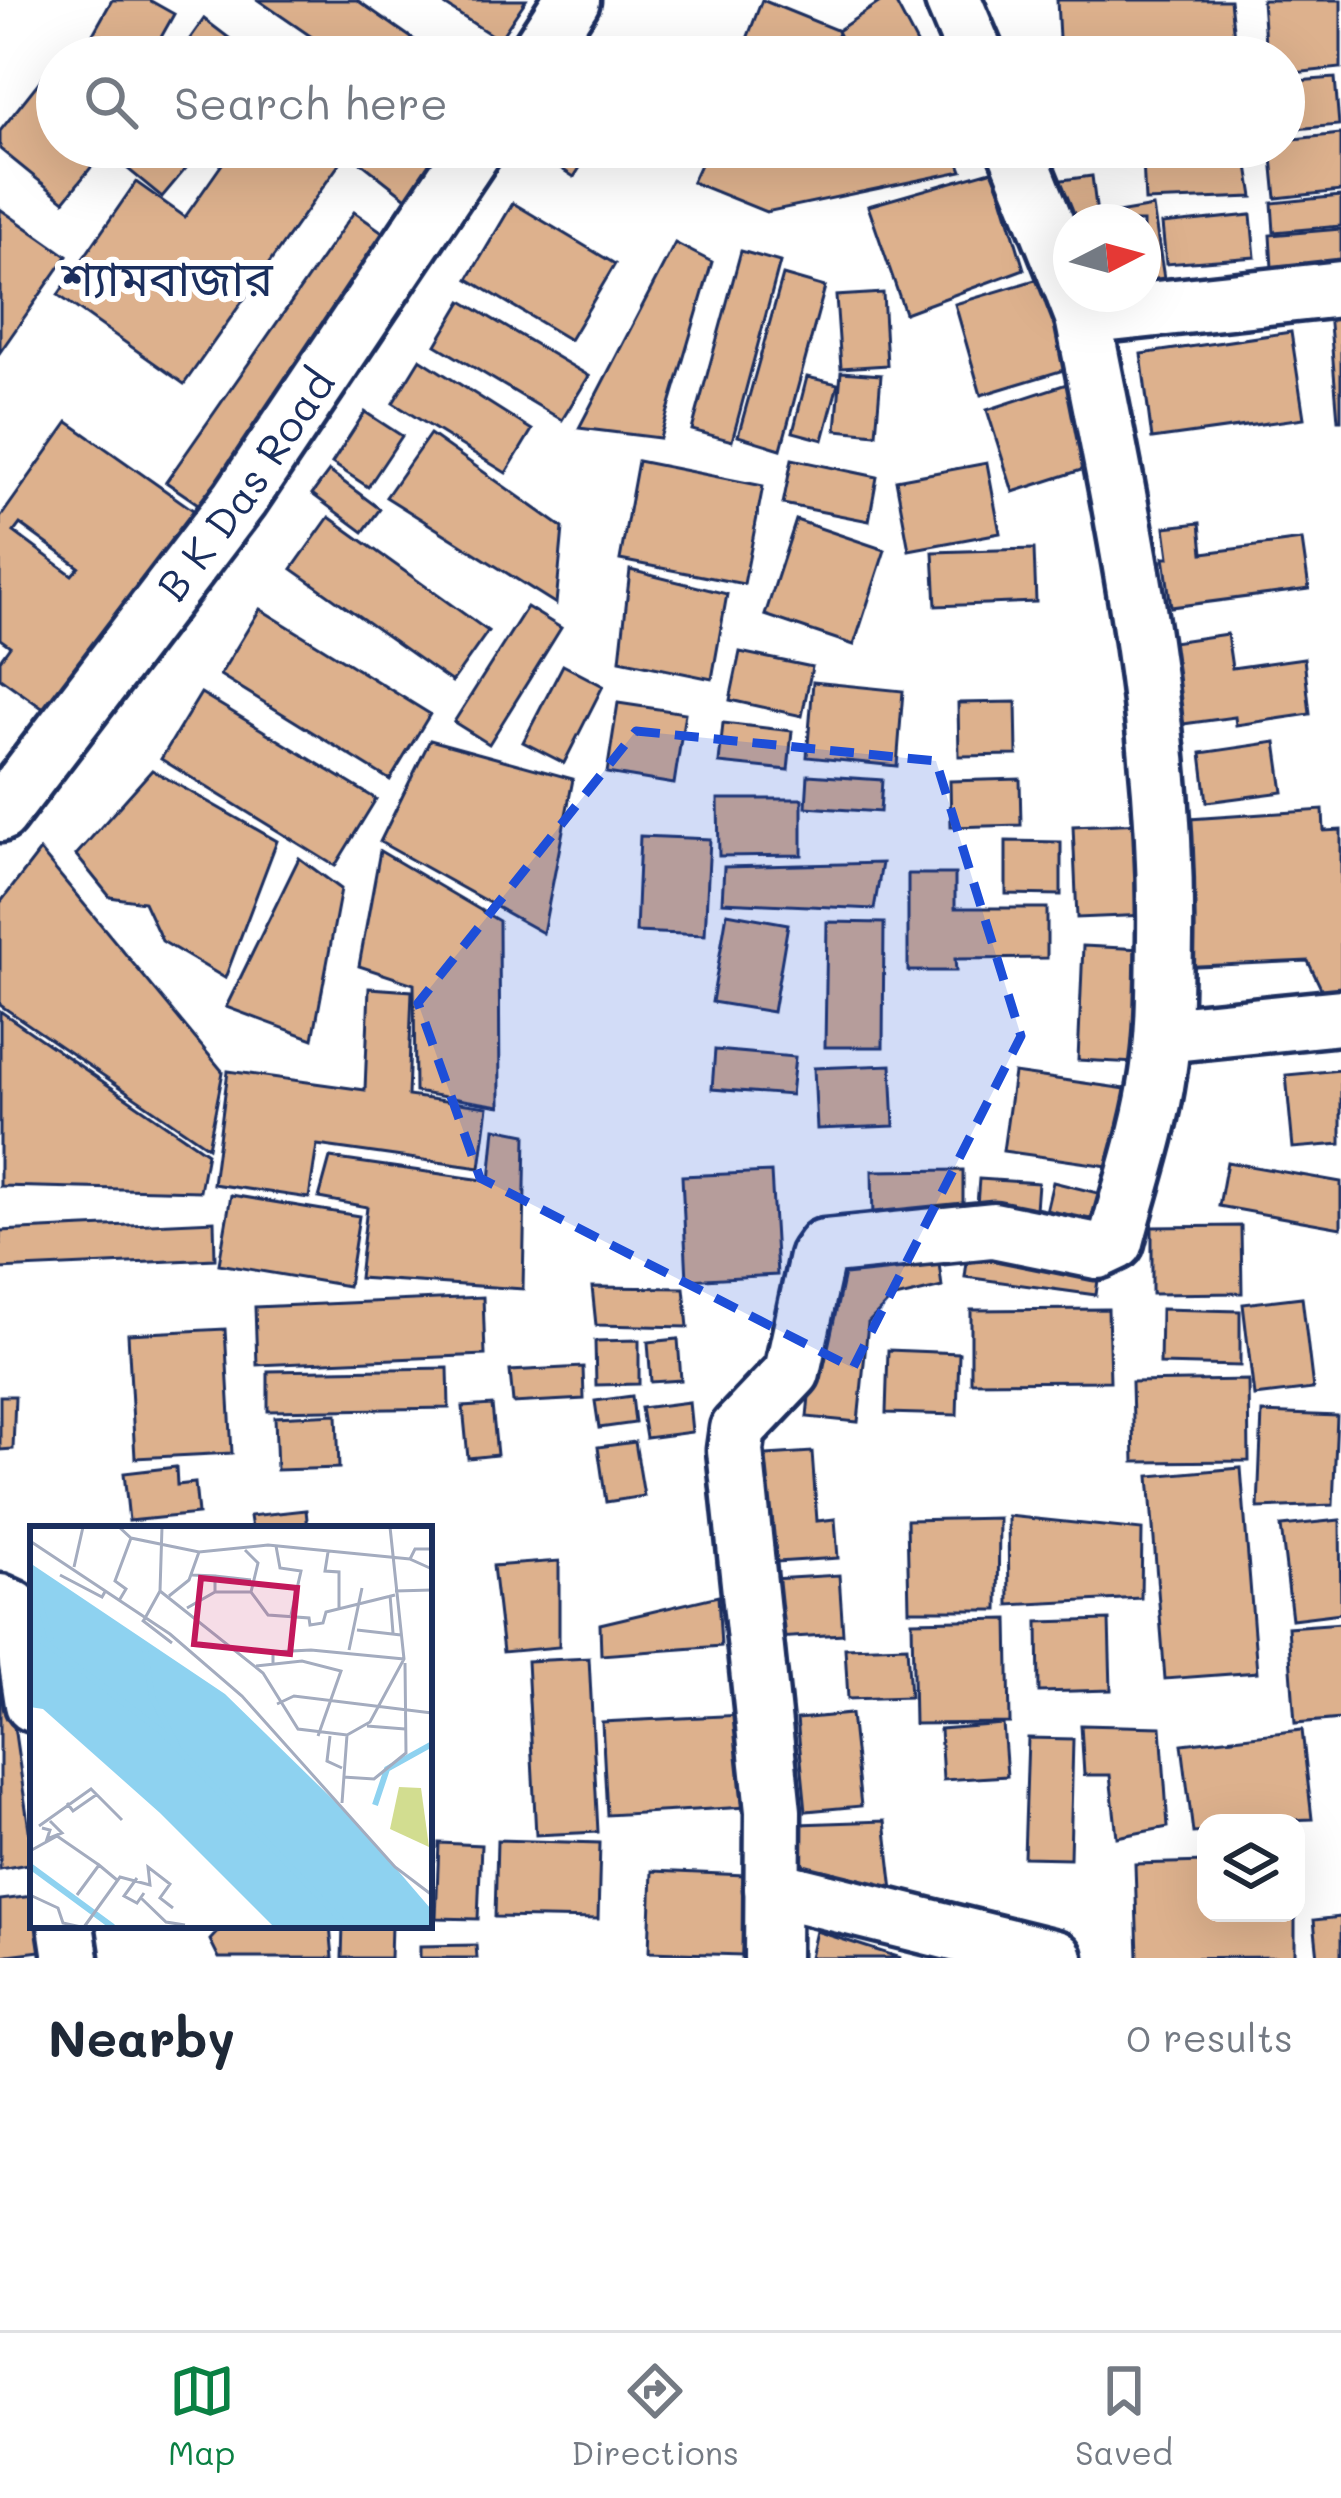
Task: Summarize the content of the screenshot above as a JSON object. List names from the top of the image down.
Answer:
{
  "streets": {
    "street": ["B K Das Road"]
  },
  "districts": ["শ্যামবাজার"],
  "north": "right",
  "page": {
    "search": "Search here",
    "heading": ["Nearby", "0 results"],
    "nav": ["Map", "Directions", "Saved"]
  }
}
